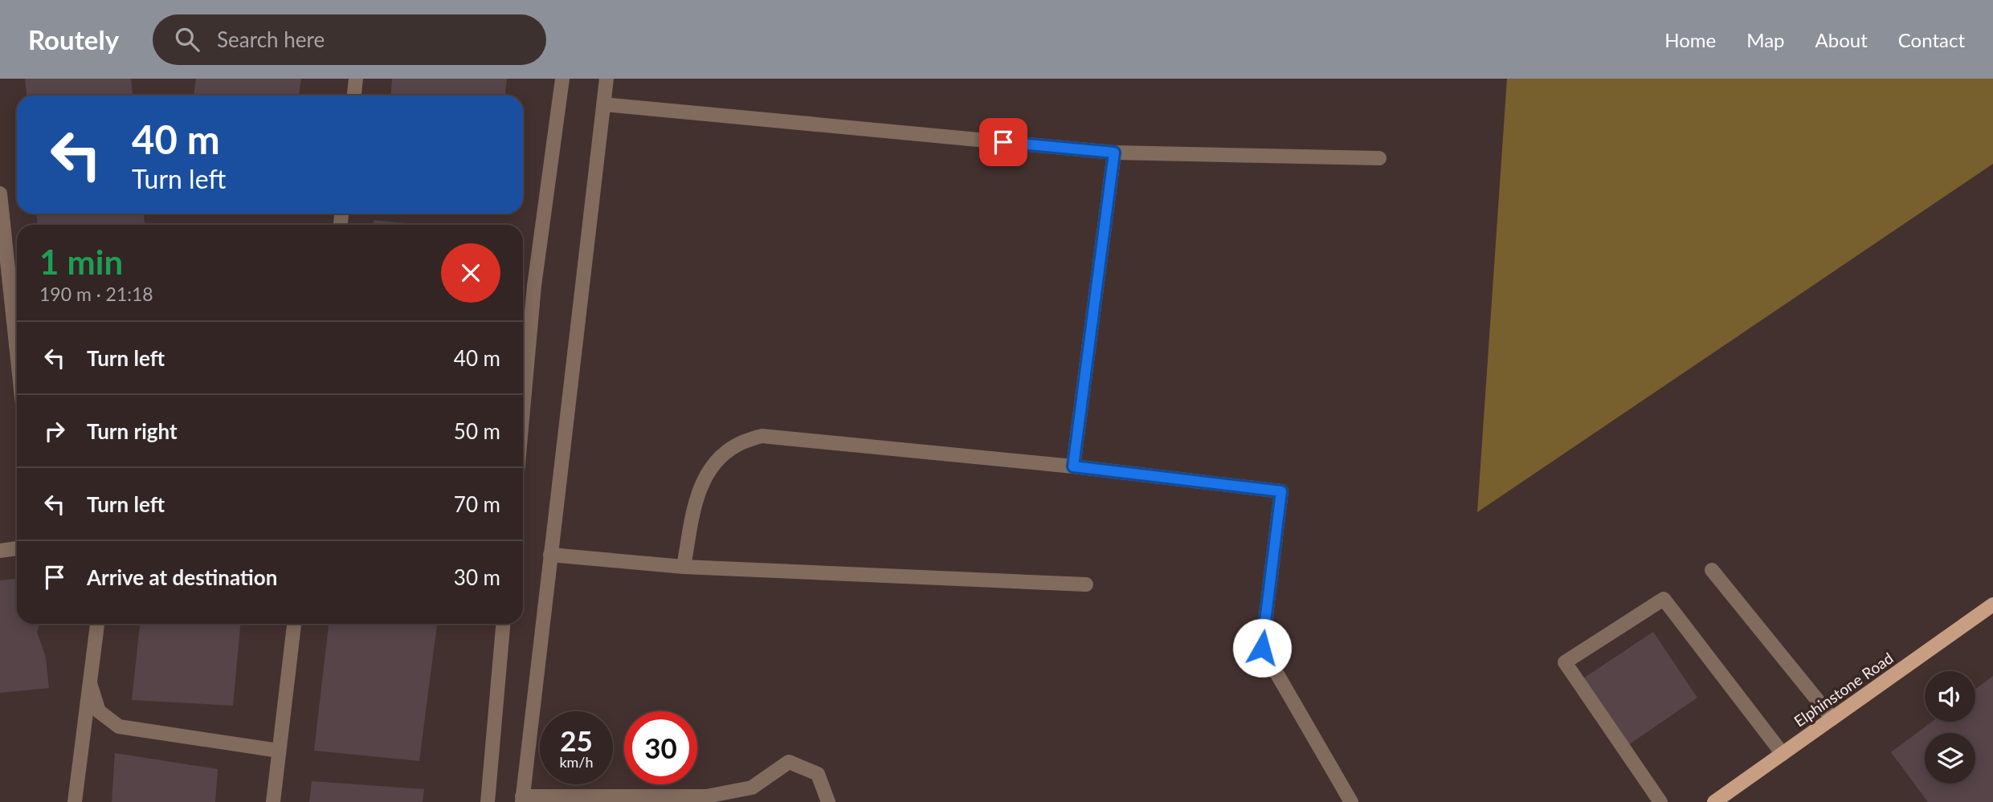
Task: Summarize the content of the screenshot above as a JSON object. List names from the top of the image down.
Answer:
{
  "streets": {
    "main road": ["Elphinstone Road"]
  },
  "page": {
    "header": "Routely",
    "search": "Search here",
    "nav": [
      "Home",
      "Map",
      "About",
      "Contact"
    ],
    "turn": ["40 m", "Turn left"],
    "heading": ["1 min", "190 m · 21:18"],
    "list": [
      {
        "name": "Turn left",
        "value": "40 m"
      },
      {
        "name": "Turn right",
        "value": "50 m"
      },
      {
        "name": "Turn left",
        "value": "70 m"
      },
      {
        "name": "Arrive at destination",
        "value": "30 m"
      }
    ],
    "speed": "25 km/h",
    "limit": "30"
  }
}
